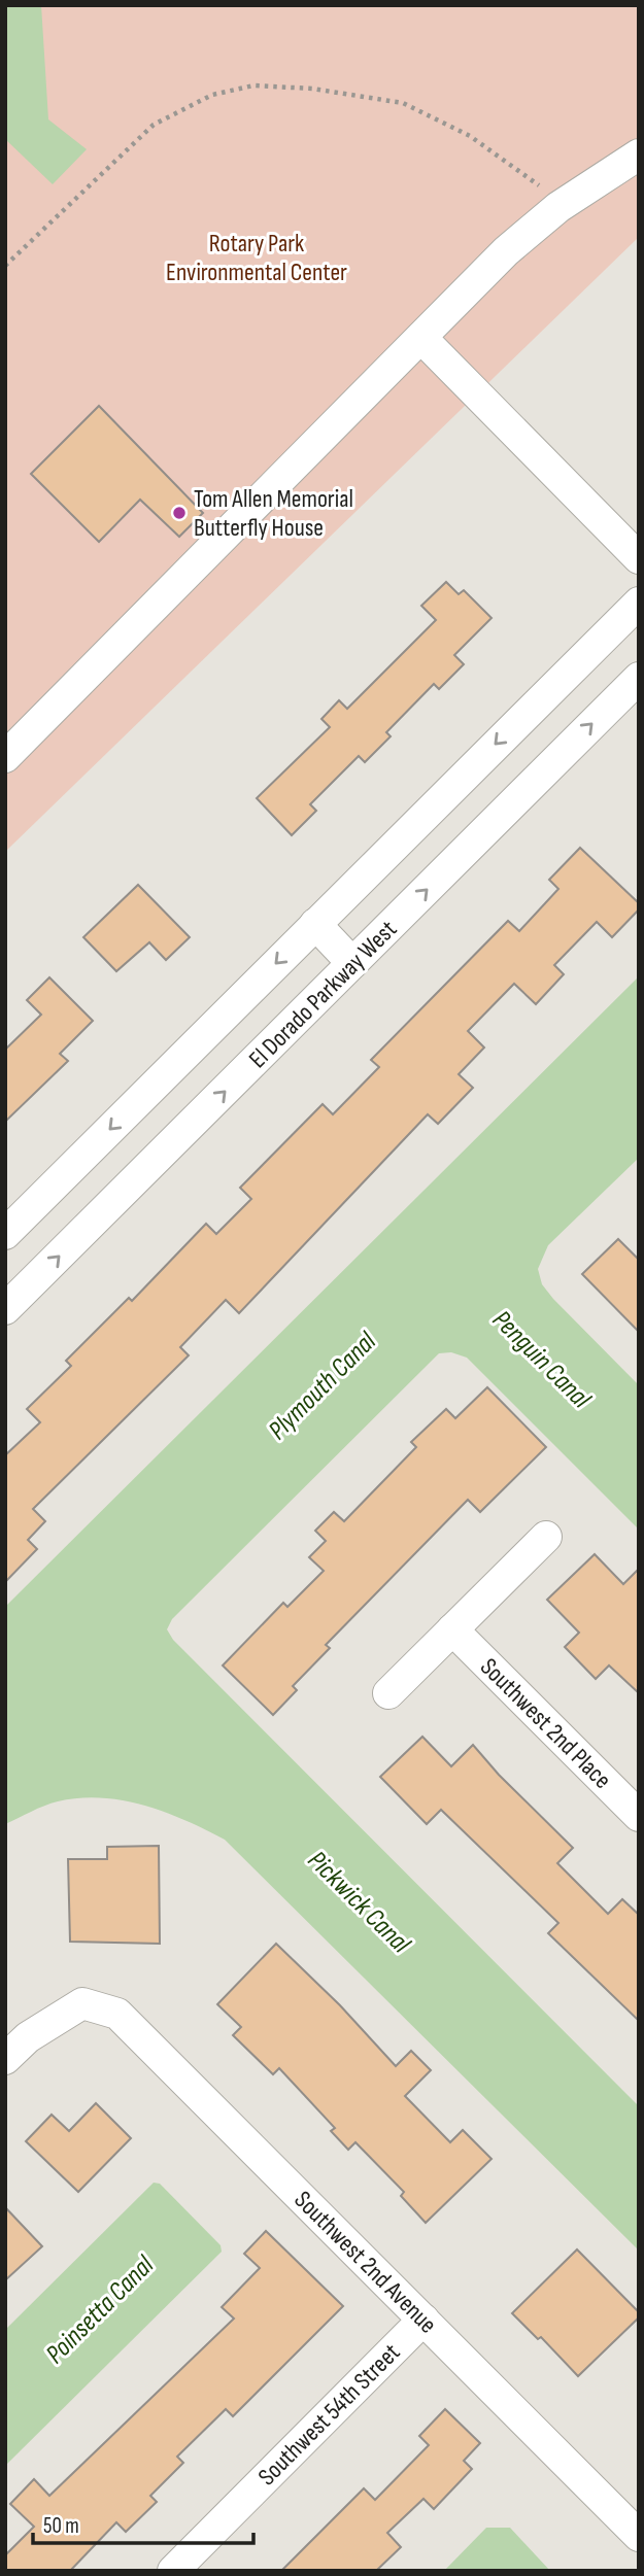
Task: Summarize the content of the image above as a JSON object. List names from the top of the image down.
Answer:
{
  "streets": {
    "street": [
      "El Dorado Parkway West",
      "Southwest 2nd Place",
      "Southwest 2nd Avenue",
      "Southwest 54th Street"
    ]
  },
  "crossings": [
    ["Southwest 2nd Avenue", "Southwest 54th Street"]
  ],
  "water": [
    "Penguin Canal",
    "Plymouth Canal",
    "Pickwick Canal",
    "Poinsetta Canal"
  ],
  "parks": ["Rotary Park Environmental Center"],
  "places": ["Tom Allen Memorial Butterfly House"],
  "scale_bar": "50 m"
}
